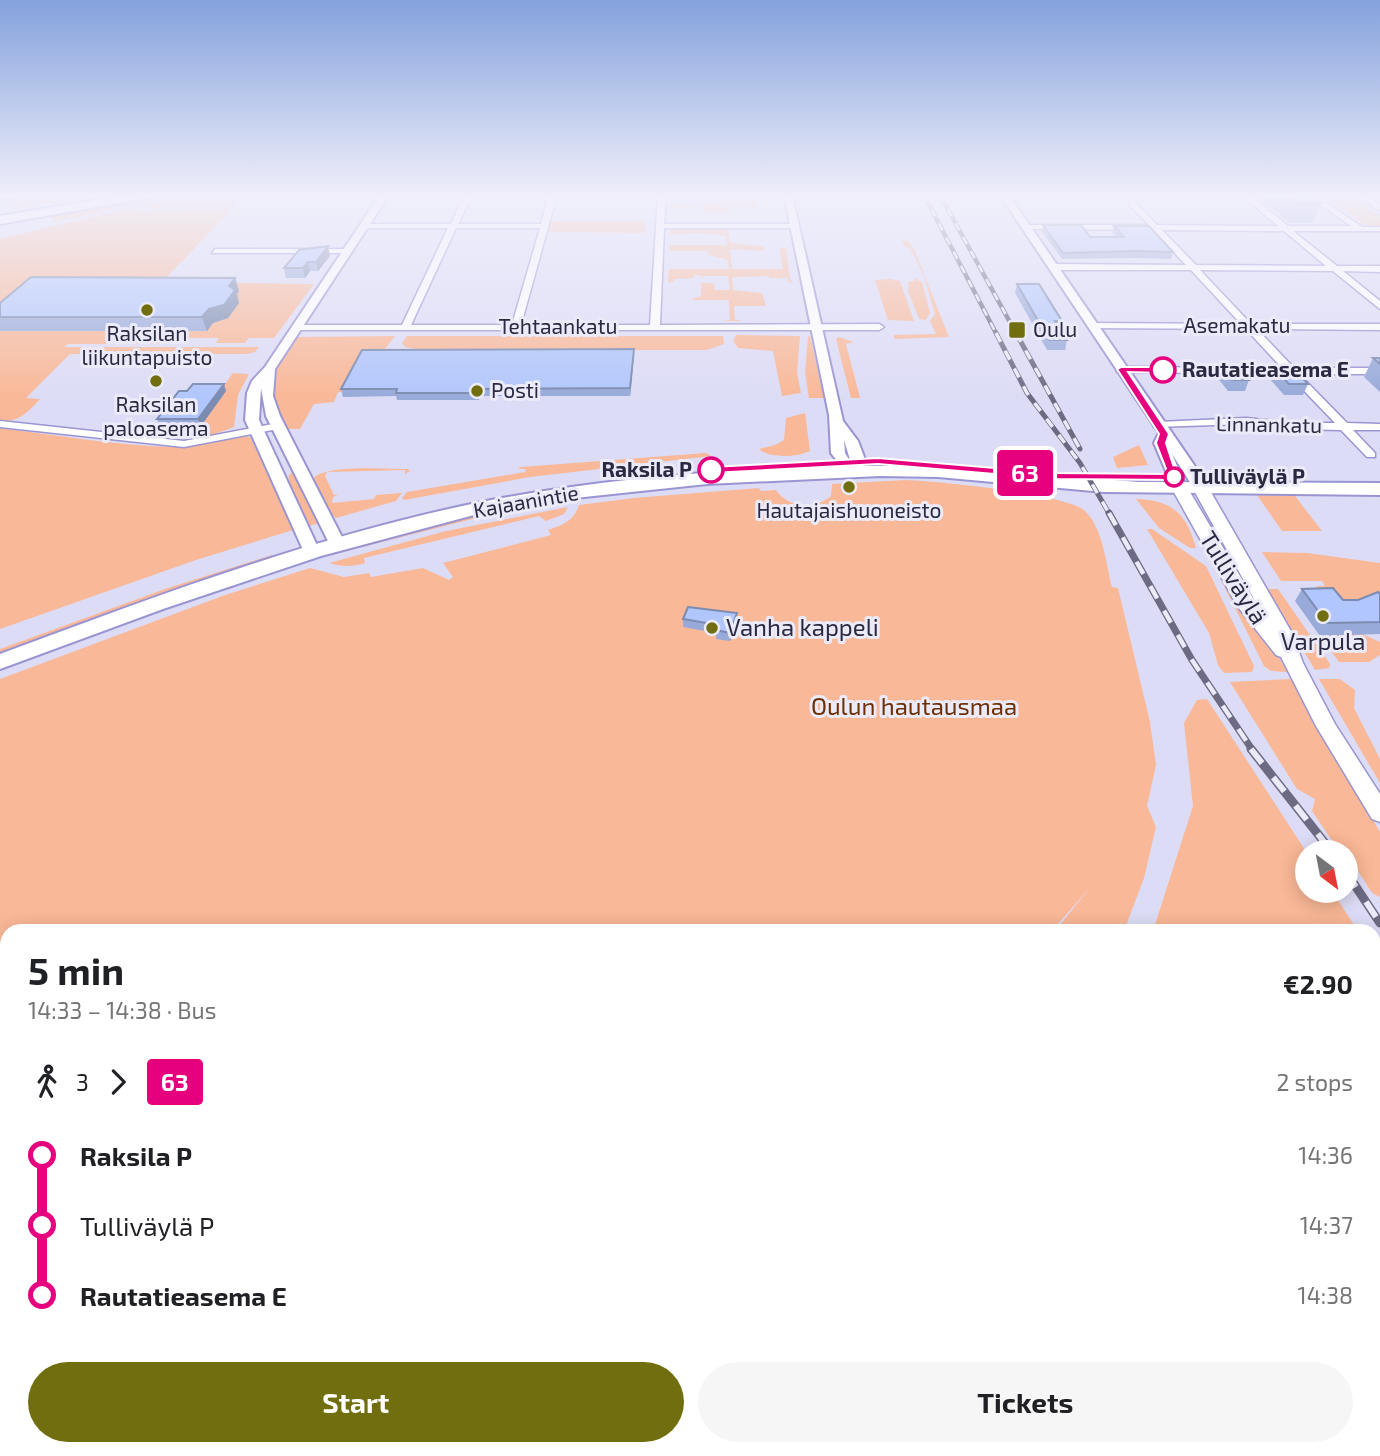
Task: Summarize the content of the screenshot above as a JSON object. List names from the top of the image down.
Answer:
{
  "streets": {
    "main road": ["Kajaanintie", "Tulliväylä"],
    "street": ["Asemakatu", "Tehtaankatu", "Linnankatu"]
  },
  "crossings": [
    ["Kajaanintie", "Tulliväylä"]
  ],
  "parks": ["Oulun hautausmaa"],
  "places": {
    "other": [
      "Raksilan liikuntapuisto",
      "Rautatieasema E",
      "Raksilan paloasema",
      "Posti",
      "Raksila P",
      "Tulliväylä P",
      "Hautajaishuoneisto",
      "Varpula",
      "Vanha kappeli"
    ],
    "transit": ["Oulu"]
  },
  "lines": ["bus line 63"],
  "north": "bottom right",
  "page": {
    "on_map": "63",
    "heading": ["5 min", "14:33 – 14:38 · Bus", "€2.90"],
    "legs": ["3", "63", "2 stops"],
    "list": [
      {
        "name": "Raksila P",
        "value": "14:36"
      },
      {
        "name": "Tulliväylä P",
        "value": "14:37"
      },
      {
        "name": "Rautatieasema E",
        "value": "14:38"
      }
    ],
    "buttons": ["Start", "Tickets"]
  }
}
